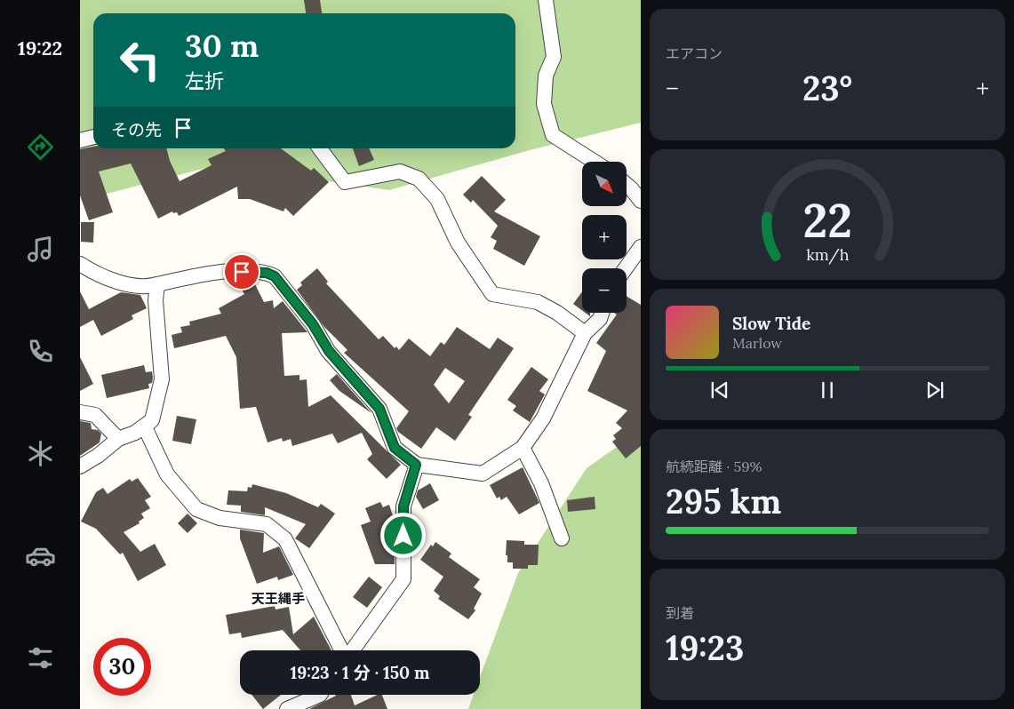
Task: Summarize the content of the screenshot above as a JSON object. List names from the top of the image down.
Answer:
{
  "districts": ["天王縄手"],
  "north": "bottom right",
  "page": {
    "tabs": "19:22",
    "tile": [
      "エアコン",
      ["航続距離 · 59%", "295 km"],
      ["到着", "19:23"]
    ],
    "turn": ["30 m", "左折"],
    "heat": ["−", "23°", "+"],
    "then": "その先",
    "map_buttons": ["+", "−"],
    "song": ["Slow Tide", "Marlow"],
    "limit": "30",
    "trip": "19:23 · 1 分 · 150 m",
    "gauge": ["22", "km/h"]
  }
}
